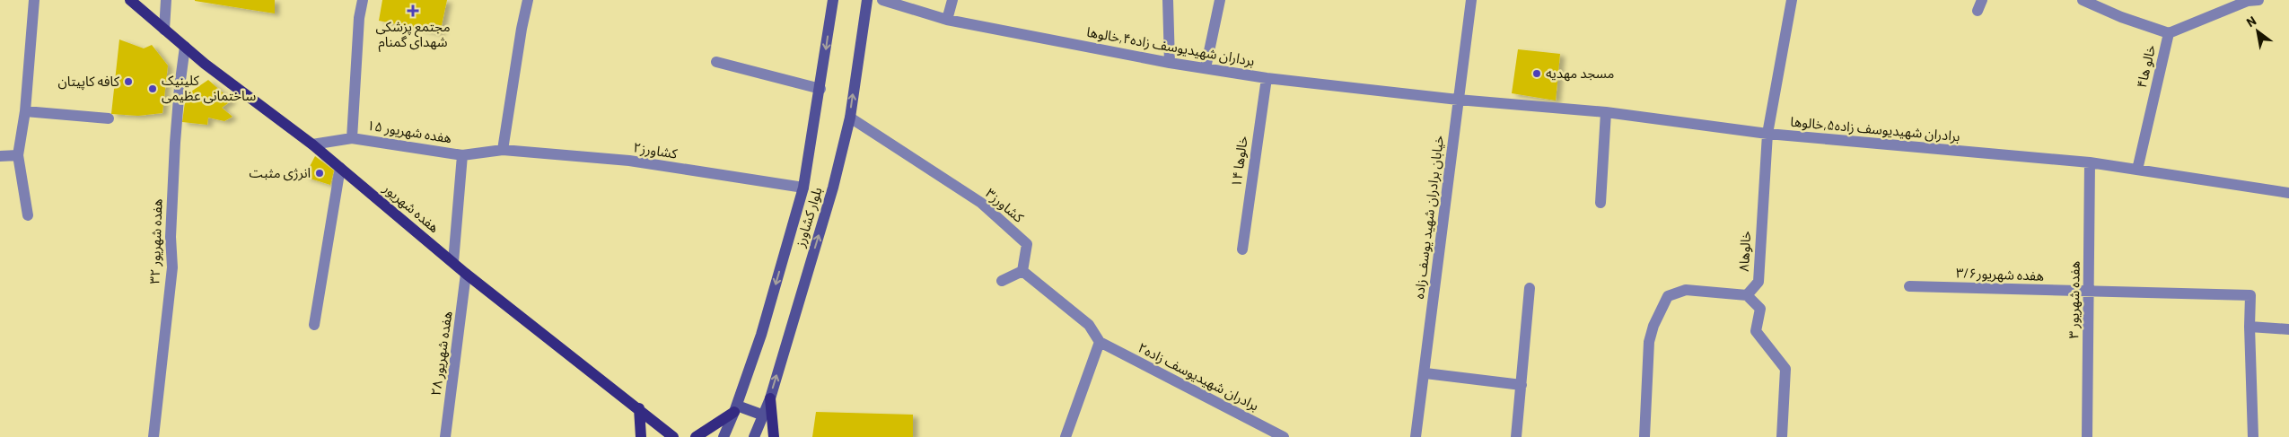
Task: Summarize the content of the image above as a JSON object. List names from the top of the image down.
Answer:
{
  "streets": {
    "main road": ["هفده شهریور", "بلوار کشاورز"],
    "street": [
      "برداران شهیدیوسف زاده۴,خالوها",
      "خالو ها۴",
      "برادران شهیدیوسف زاده۵,خالوها",
      "هفده شهریور ۱۵",
      "کشاورز۲",
      "خالوها ۱۴",
      "کشاورز۳",
      "خیابان برادران شهید یوسف زاده",
      "هفده شهریور ۳۲",
      "خالوها۸",
      "هفده شهریور۳/۶",
      "هفده شهریور ۳",
      "هفده شهریور ۲۸",
      "برادران شهیدیوسف زاده۲"
    ]
  },
  "crossings": [
    ["برداران شهیدیوسف زاده۴,خالوها", "برادران شهیدیوسف زاده۵,خالوها"],
    ["برداران شهیدیوسف زاده۴,خالوها", "خالوها ۱۴"],
    ["برداران شهیدیوسف زاده۴,خالوها", "خیابان برادران شهید یوسف زاده"],
    ["خالو ها۴", "برادران شهیدیوسف زاده۵,خالوها"],
    ["برادران شهیدیوسف زاده۵,خالوها", "خیابان برادران شهید یوسف زاده"],
    ["برادران شهیدیوسف زاده۵,خالوها", "خالوها۸"],
    ["برادران شهیدیوسف زاده۵,خالوها", "هفده شهریور ۳"],
    ["هفده شهریور ۱۵", "کشاورز۲"],
    ["هفده شهریور ۱۵", "هفده شهریور"],
    ["کشاورز۲", "بلوار کشاورز"],
    ["کشاورز۳", "بلوار کشاورز"],
    ["هفده شهریور", "هفده شهریور ۳۲"],
    ["هفده شهریور", "هفده شهریور ۲۸"],
    ["هفده شهریور۳/۶", "هفده شهریور ۳"]
  ],
  "places": {
    "health": ["مجتمع پزشکی شهدای گمنام"],
    "other": [
      "مسجد مهدیه",
      "کافه کاپیتان",
      "کلینیک ساختمانی عظیمی",
      "انرژی مثبت"
    ]
  },
  "north": "top left"
}
